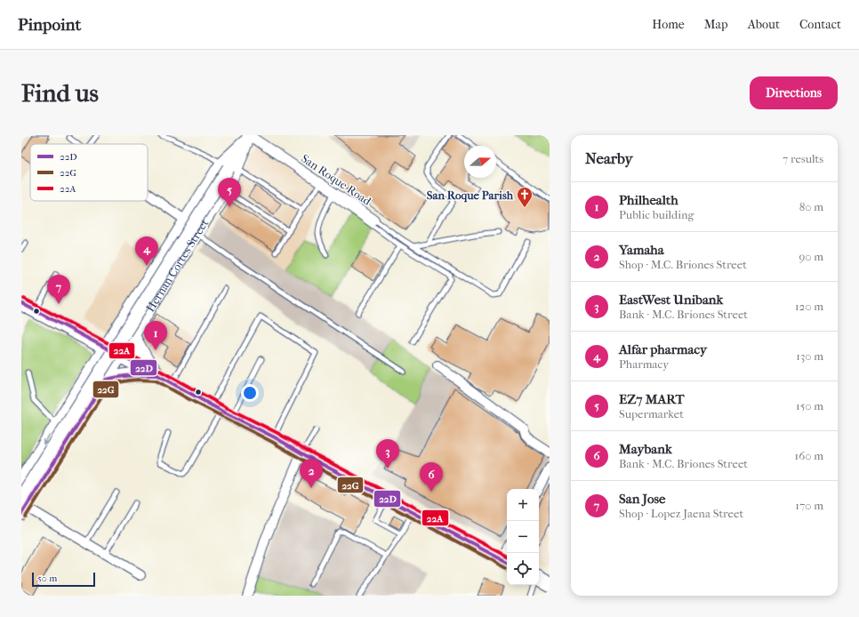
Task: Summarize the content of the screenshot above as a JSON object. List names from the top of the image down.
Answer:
{
  "streets": {
    "main road": ["Hernan Cortes Street"],
    "street": ["San Roque Road"]
  },
  "crossings": [
    ["San Roque Road", "Hernan Cortes Street"]
  ],
  "places": {
    "church": ["San Roque Parish"]
  },
  "lines": ["transit line 22A", "transit line 22D", "transit line 22G"],
  "legend": ["22D", "22G", "22A"],
  "scale_bar": "50 m",
  "north": "right",
  "page": {
    "header": "Pinpoint",
    "nav": [
      "Home",
      "Map",
      "About",
      "Contact"
    ],
    "buttons": "Directions",
    "title": "Find us",
    "heading": ["Nearby", "7 results"],
    "pins": [
      "5",
      "4",
      "7",
      "1",
      "3",
      "2",
      "6"
    ],
    "list": [
      {
        "mark": "1",
        "name": "Philhealth",
        "note": "Public building",
        "value": "80 m"
      },
      {
        "mark": "2",
        "name": "Yamaha",
        "note": "Shop · M.C. Briones Street",
        "value": "90 m"
      },
      {
        "mark": "3",
        "name": "EastWest Unibank",
        "note": "Bank · M.C. Briones Street",
        "value": "120 m"
      },
      {
        "mark": "4",
        "name": "Alfar pharmacy",
        "note": "Pharmacy",
        "value": "130 m"
      },
      {
        "mark": "5",
        "name": "EZ7 MART",
        "note": "Supermarket",
        "value": "150 m"
      },
      {
        "mark": "6",
        "name": "Maybank",
        "note": "Bank · M.C. Briones Street",
        "value": "160 m"
      },
      {
        "mark": "7",
        "name": "San Jose",
        "note": "Shop · Lopez Jaena Street",
        "value": "170 m"
      }
    ],
    "map_buttons": ["+", "−"],
    "scale": "50 m"
  }
}
